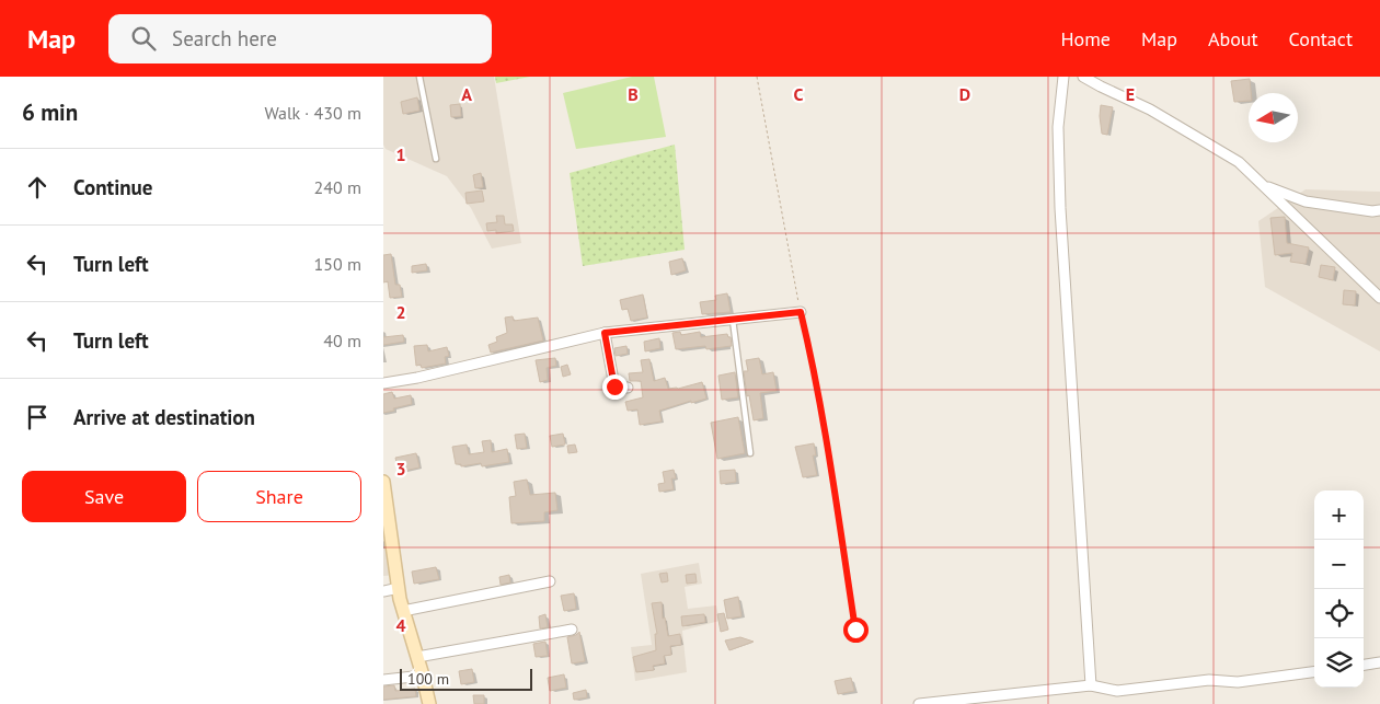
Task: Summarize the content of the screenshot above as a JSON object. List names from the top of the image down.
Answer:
{
  "scale_bar": "100 m",
  "north": "left",
  "page": {
    "header": "Map",
    "search": "Search here",
    "nav": [
      "Home",
      "Map",
      "About",
      "Contact"
    ],
    "heading": ["6 min", "Walk · 430 m"],
    "list": [
      ["Continue", "240 m"],
      ["Turn left", "150 m"],
      ["Turn left", "40 m"],
      "Arrive at destination"
    ],
    "buttons": ["Save", "Share"],
    "map_buttons": ["+", "−"],
    "scale": "100 m"
  },
  "grid": {
    "columns": [
      "A",
      "B",
      "C",
      "D",
      "E"
    ],
    "rows": [
      "1",
      "2",
      "3",
      "4"
    ]
  }
}
